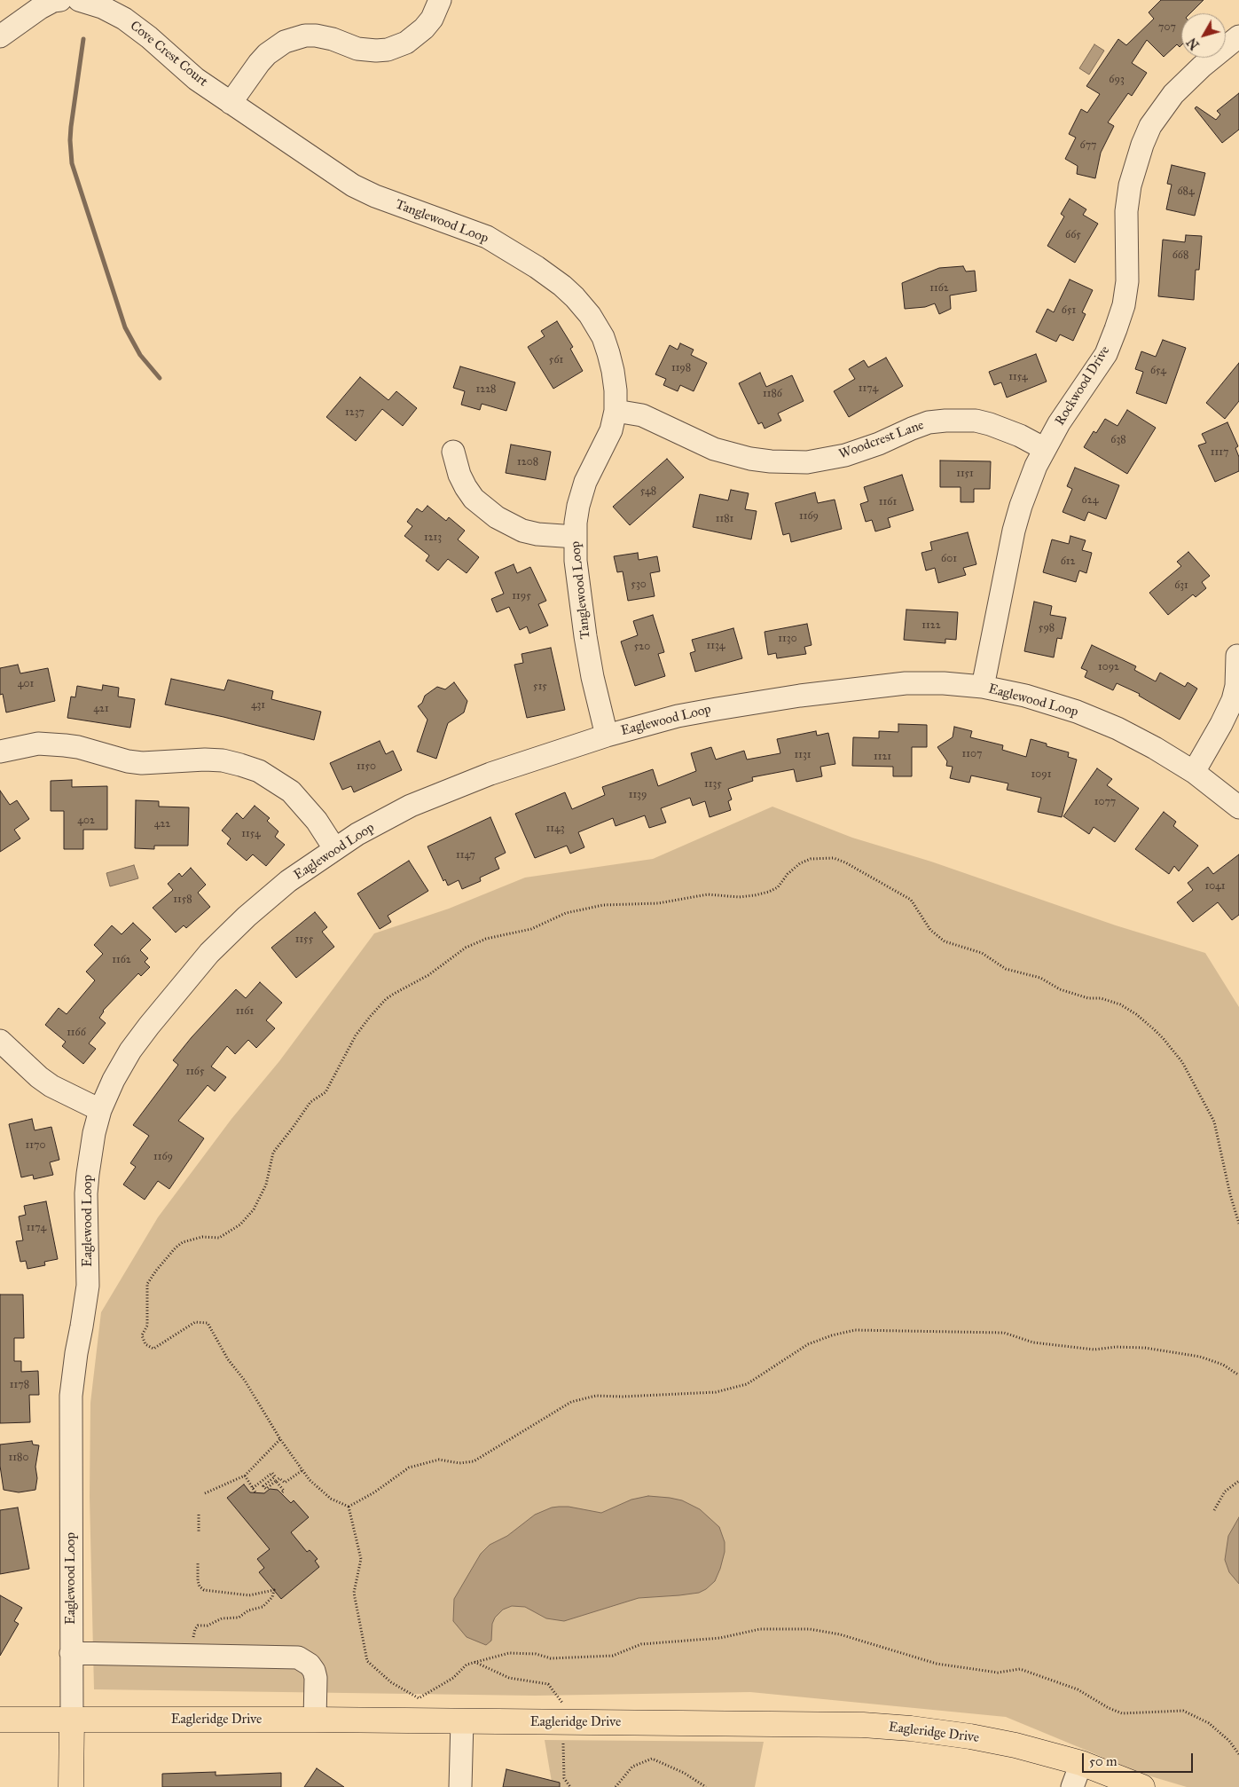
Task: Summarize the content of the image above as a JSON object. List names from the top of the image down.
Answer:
{
  "streets": {
    "main road": ["Eagleridge Drive"],
    "street": [
      "Cove Crest Court",
      "Tanglewood Loop",
      "Rockwood Drive",
      "Woodcrest Lane",
      "Eaglewood Loop"
    ]
  },
  "crossings": [
    ["Cove Crest Court", "Tanglewood Loop"],
    ["Tanglewood Loop", "Woodcrest Lane"],
    ["Tanglewood Loop", "Eaglewood Loop"],
    ["Rockwood Drive", "Woodcrest Lane"],
    ["Rockwood Drive", "Eaglewood Loop"],
    ["Eaglewood Loop", "Eagleridge Drive"]
  ],
  "house_numbers": [
    "707",
    "693",
    "677",
    "684",
    "665",
    "668",
    "1162",
    "651",
    "561",
    "1198",
    "654",
    "1154",
    "1174",
    "1228",
    "1186",
    "1237",
    "638",
    "1117",
    "1208",
    "1151",
    "548",
    "624",
    "1161",
    "1169",
    "1181",
    "1213",
    "601",
    "612",
    "530",
    "631",
    "1195",
    "1122",
    "598",
    "1130",
    "1134",
    "520",
    "1092",
    "401",
    "515",
    "431",
    "421",
    "1107",
    "1131",
    "1121",
    "1150",
    "1091",
    "1135",
    "1139",
    "1077",
    "402",
    "422",
    "1143",
    "1154",
    "1147",
    "1041",
    "1158",
    "1155",
    "1162",
    "1161",
    "1166",
    "1165",
    "1170",
    "1169",
    "1174",
    "1178",
    "1180"
  ],
  "scale_bar": "50 m",
  "north": "bottom left"
}
